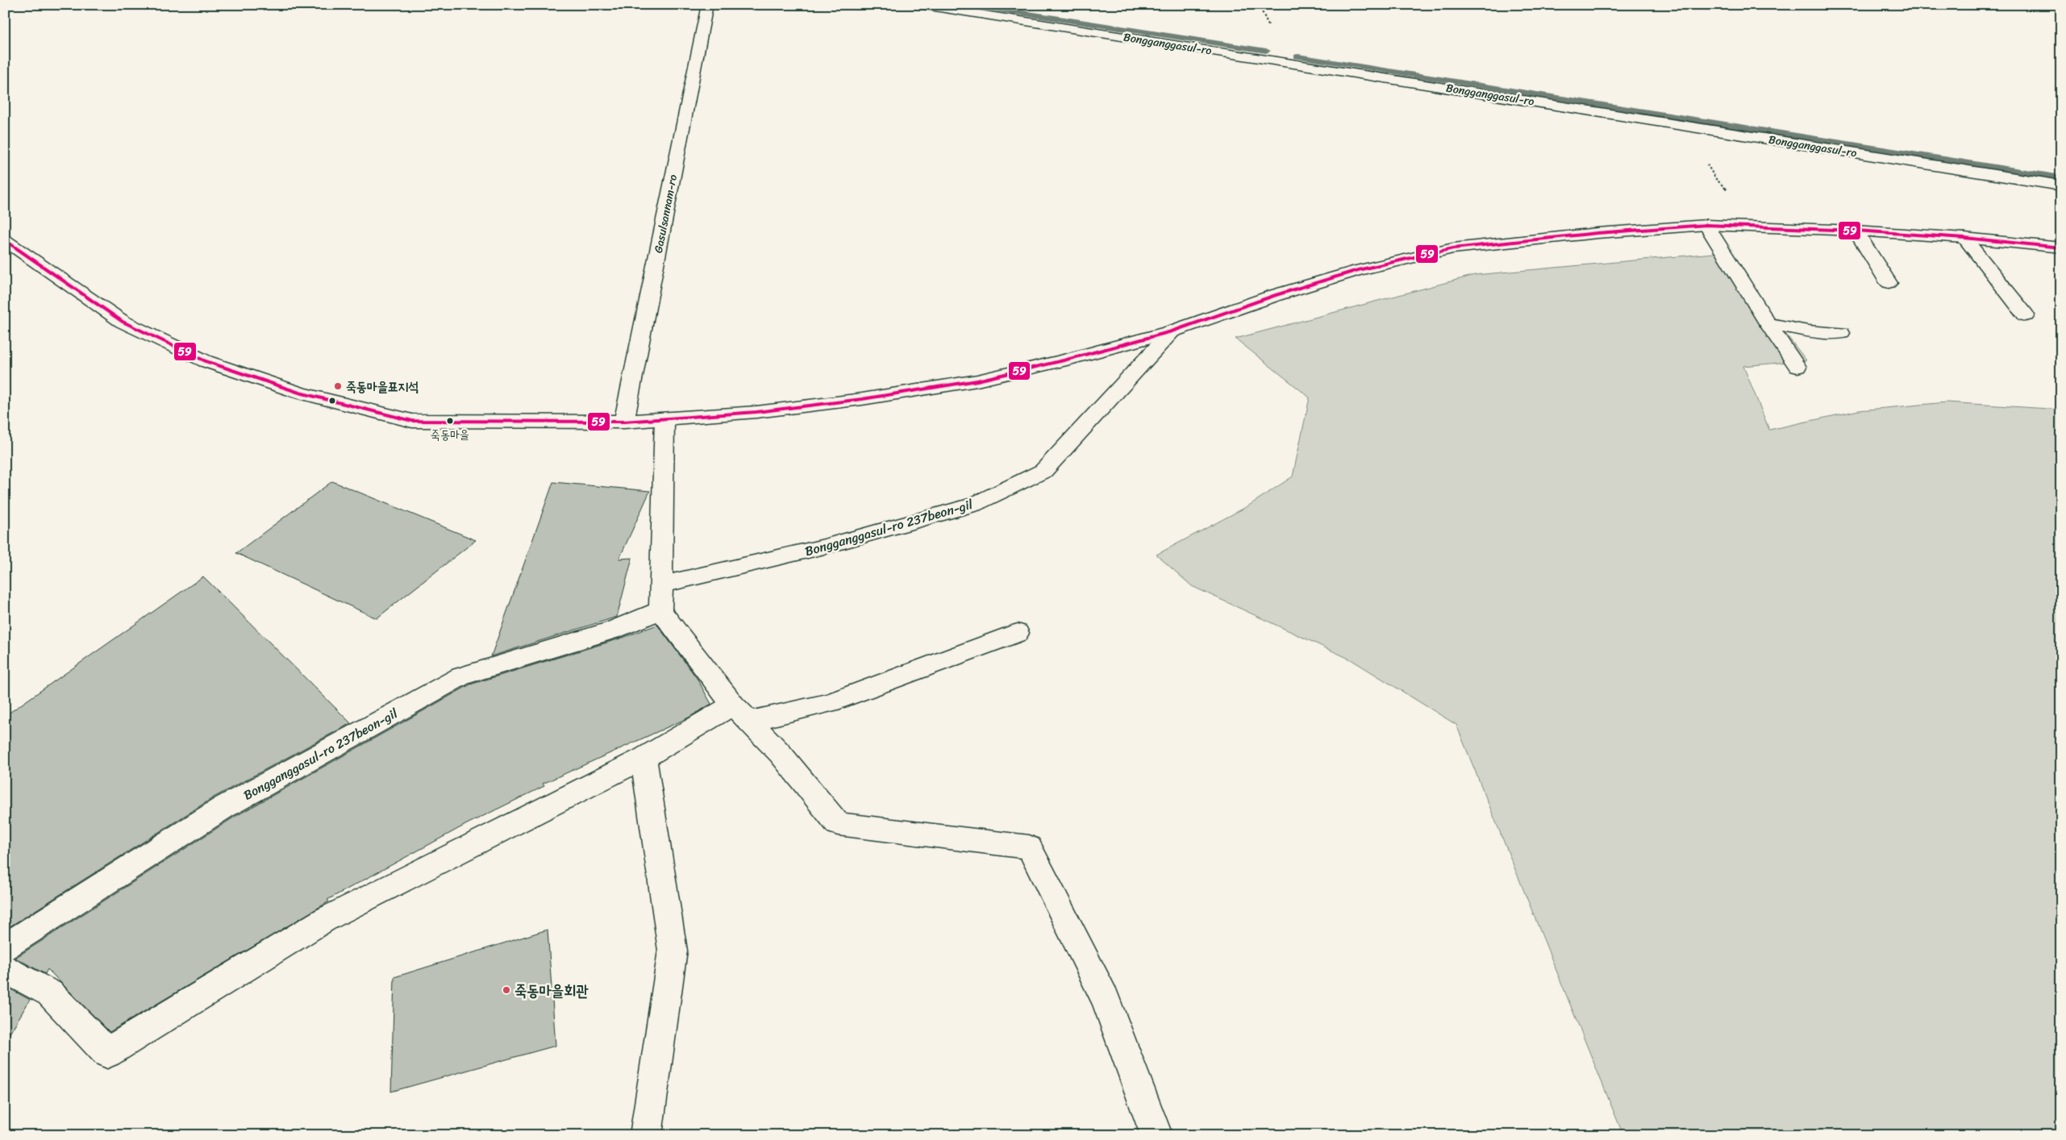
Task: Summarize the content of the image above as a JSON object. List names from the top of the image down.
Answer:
{
  "streets": {
    "street": ["Bongganggasul-ro", "Gasulsannam-ro", "Bongganggasul-ro 237beon-gil"]
  },
  "places": ["죽동마을표지석", "죽동마을", "죽동마을회관"],
  "lines": ["transit line 59"]
}
